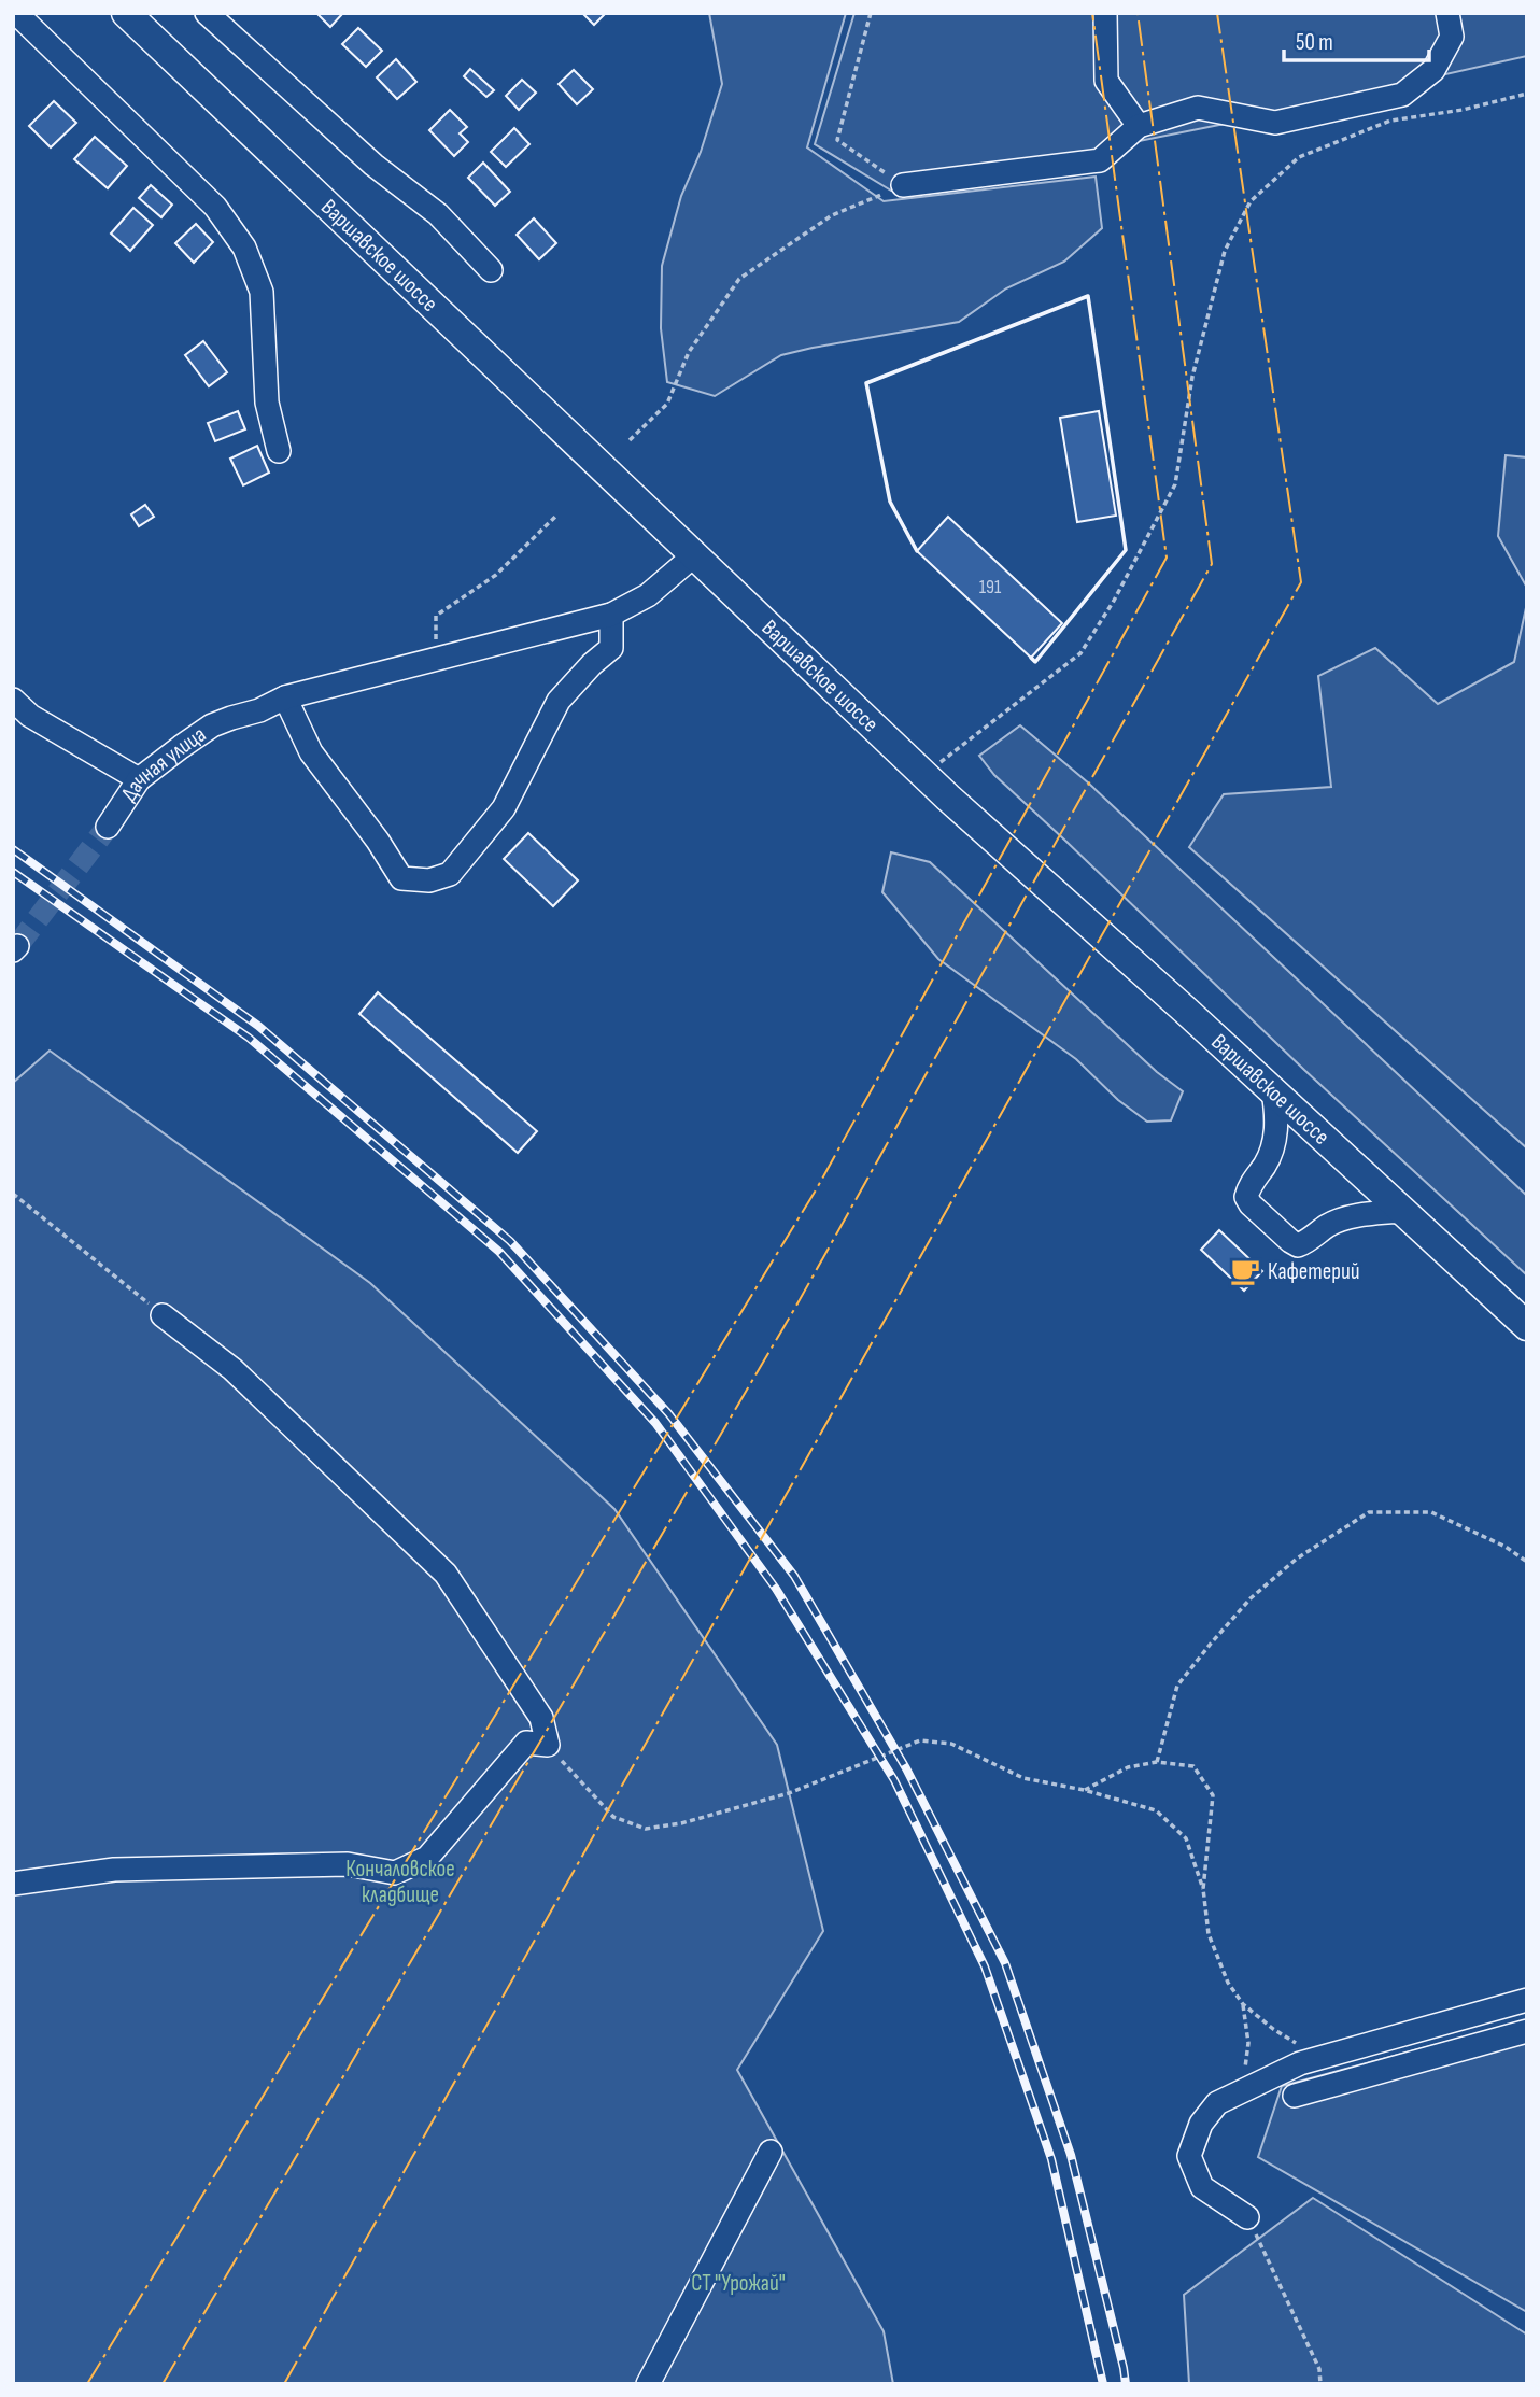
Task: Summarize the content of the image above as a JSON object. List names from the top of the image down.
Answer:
{
  "streets": {
    "main road": ["Варшавское шоссе"],
    "street": ["Дачная улица"]
  },
  "crossings": [
    ["Варшавское шоссе", "Дачная улица"]
  ],
  "parks": ["Кончаловское кладбище", "СТ \"Урожай\""],
  "places": {
    "cafe": ["Кафетерий"]
  },
  "house_numbers": ["191"],
  "scale_bar": "50 m"
}
